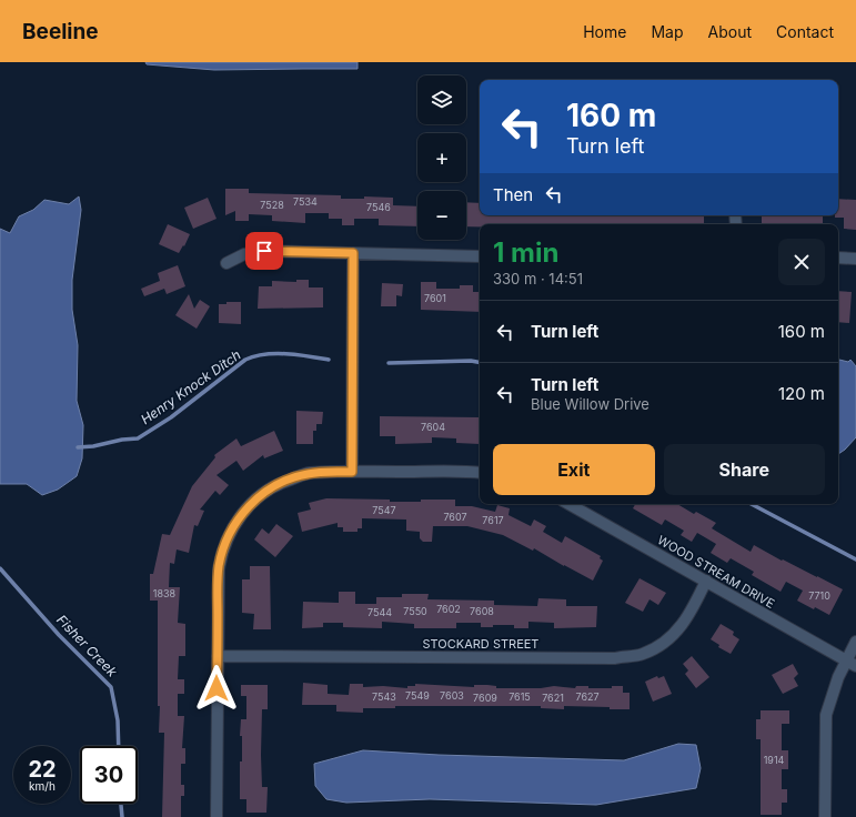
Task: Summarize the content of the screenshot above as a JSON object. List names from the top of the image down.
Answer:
{
  "streets": {
    "street": ["WOOD STREAM DRIVE", "STOCKARD STREET"]
  },
  "crossings": [
    ["WOOD STREAM DRIVE", "STOCKARD STREET"]
  ],
  "water": ["Henry Knock Ditch", "Fisher Creek"],
  "house_numbers": [
    "7534",
    "7528",
    "7546",
    "7601",
    "7604",
    "7547",
    "7607",
    "7617",
    "1838",
    "7710",
    "7602",
    "7550",
    "7608",
    "7544",
    "7549",
    "7603",
    "7543",
    "7615",
    "7627",
    "7609",
    "7621",
    "1914"
  ],
  "page": {
    "header": "Beeline",
    "nav": [
      "Home",
      "Map",
      "About",
      "Contact"
    ],
    "map_buttons": ["+", "−"],
    "turn": ["160 m", "Turn left"],
    "then": "Then",
    "heading": ["1 min", "330 m · 14:51"],
    "list": [
      {
        "name": "Turn left",
        "value": "160 m"
      },
      {
        "name": "Turn left",
        "note": "Blue Willow Drive",
        "value": "120 m"
      }
    ],
    "buttons": ["Exit", "Share"],
    "speed": "22 km/h",
    "limit": "30"
  }
}
